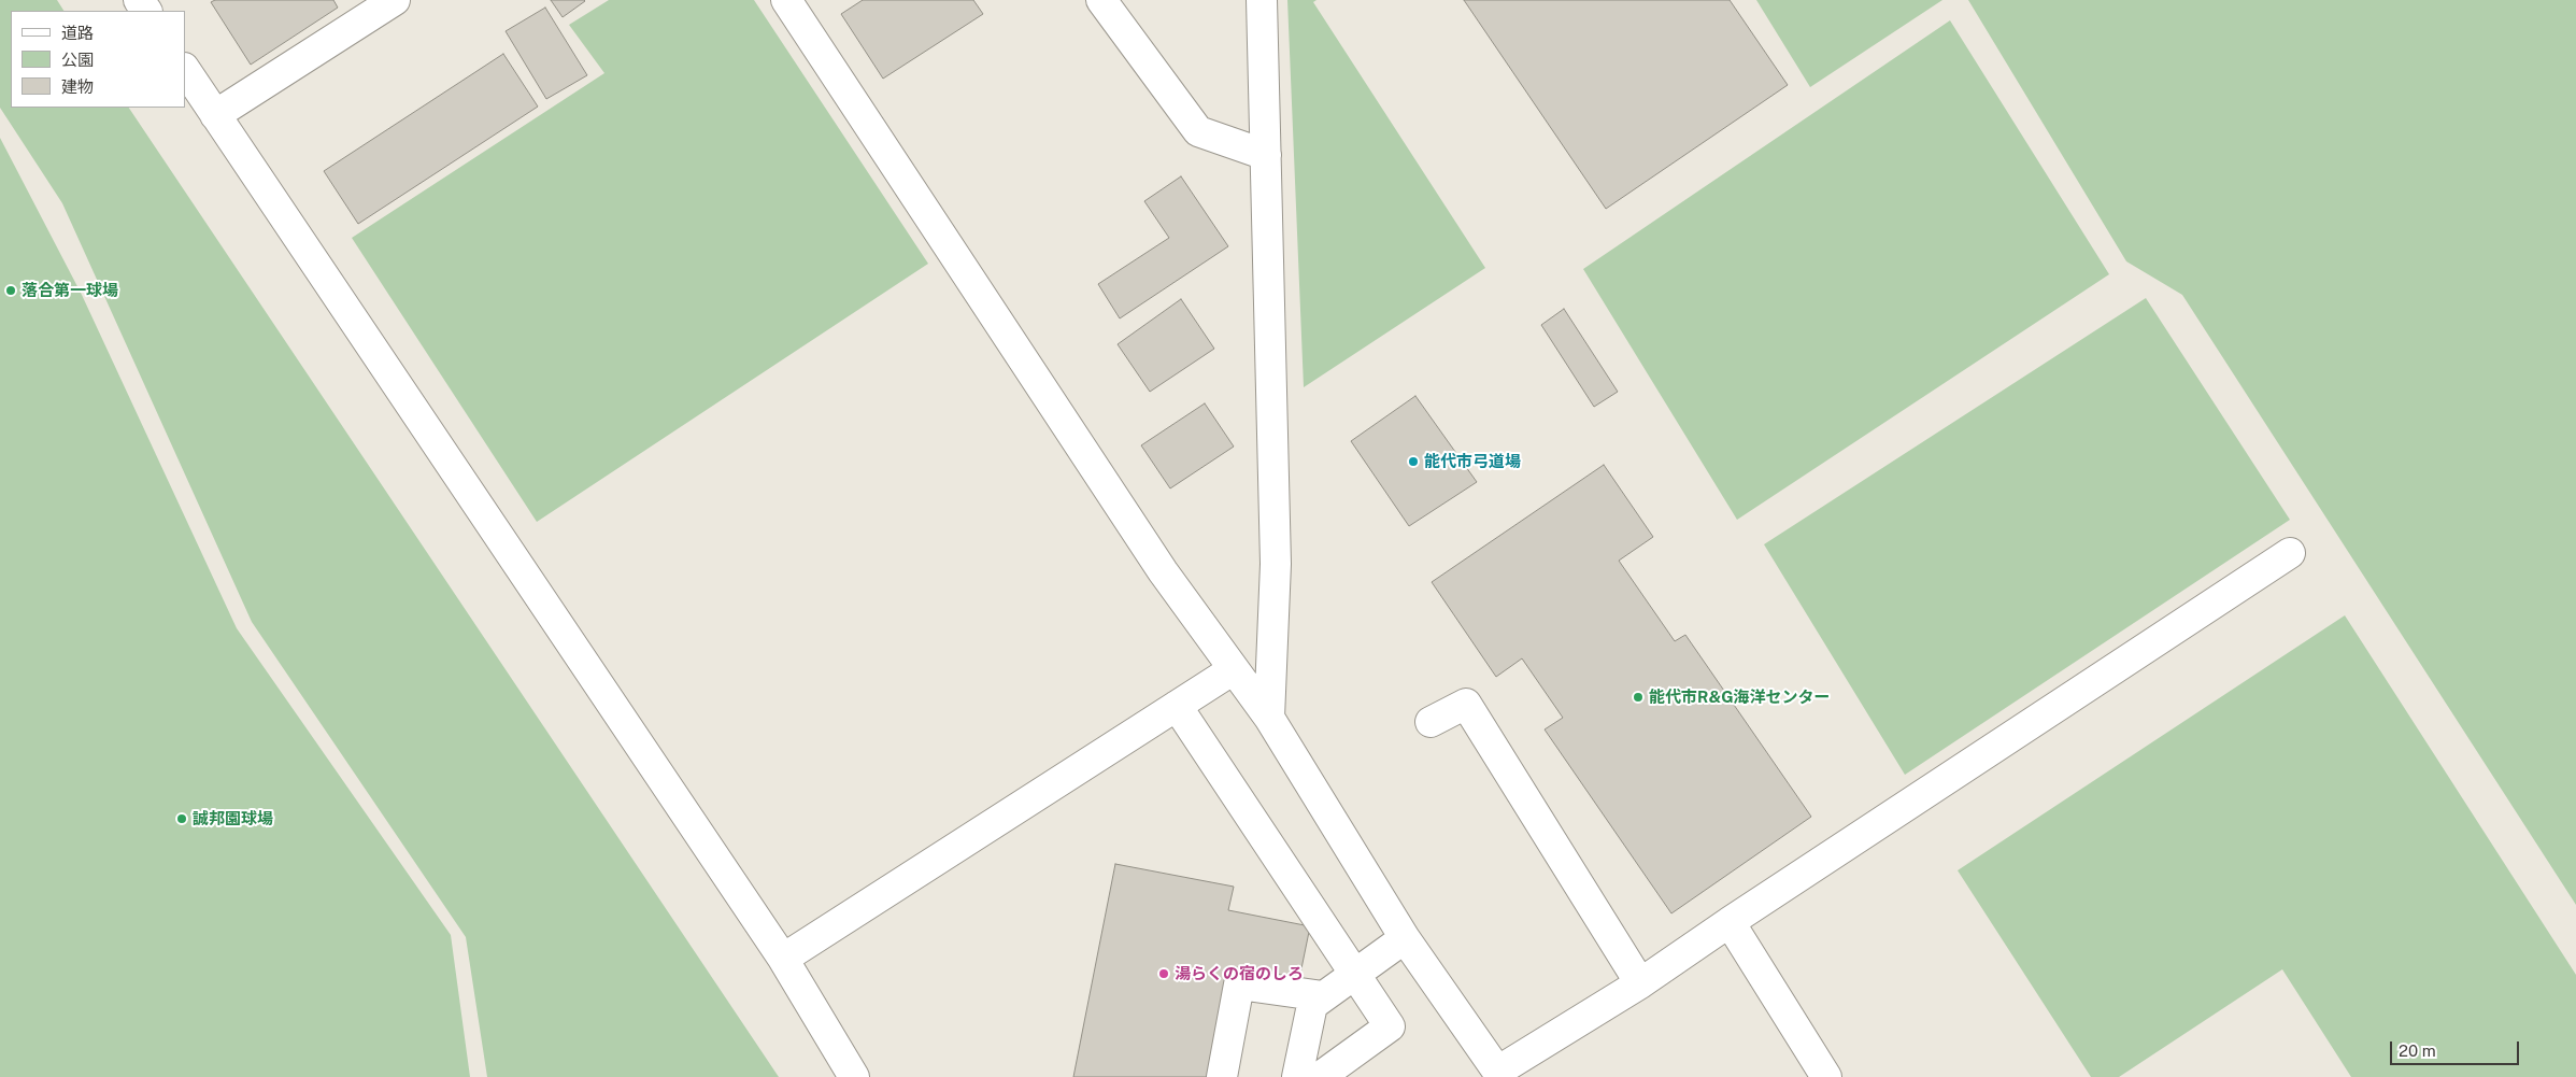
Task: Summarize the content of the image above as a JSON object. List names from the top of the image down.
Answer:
{
  "places": [
    "落合第一球場",
    "能代市弓道場",
    "能代市R&G海洋センター",
    "誠邦園球場",
    "湯らくの宿のしろ"
  ],
  "legend": ["道路", "公園", "建物"],
  "scale_bar": "20 m"
}
